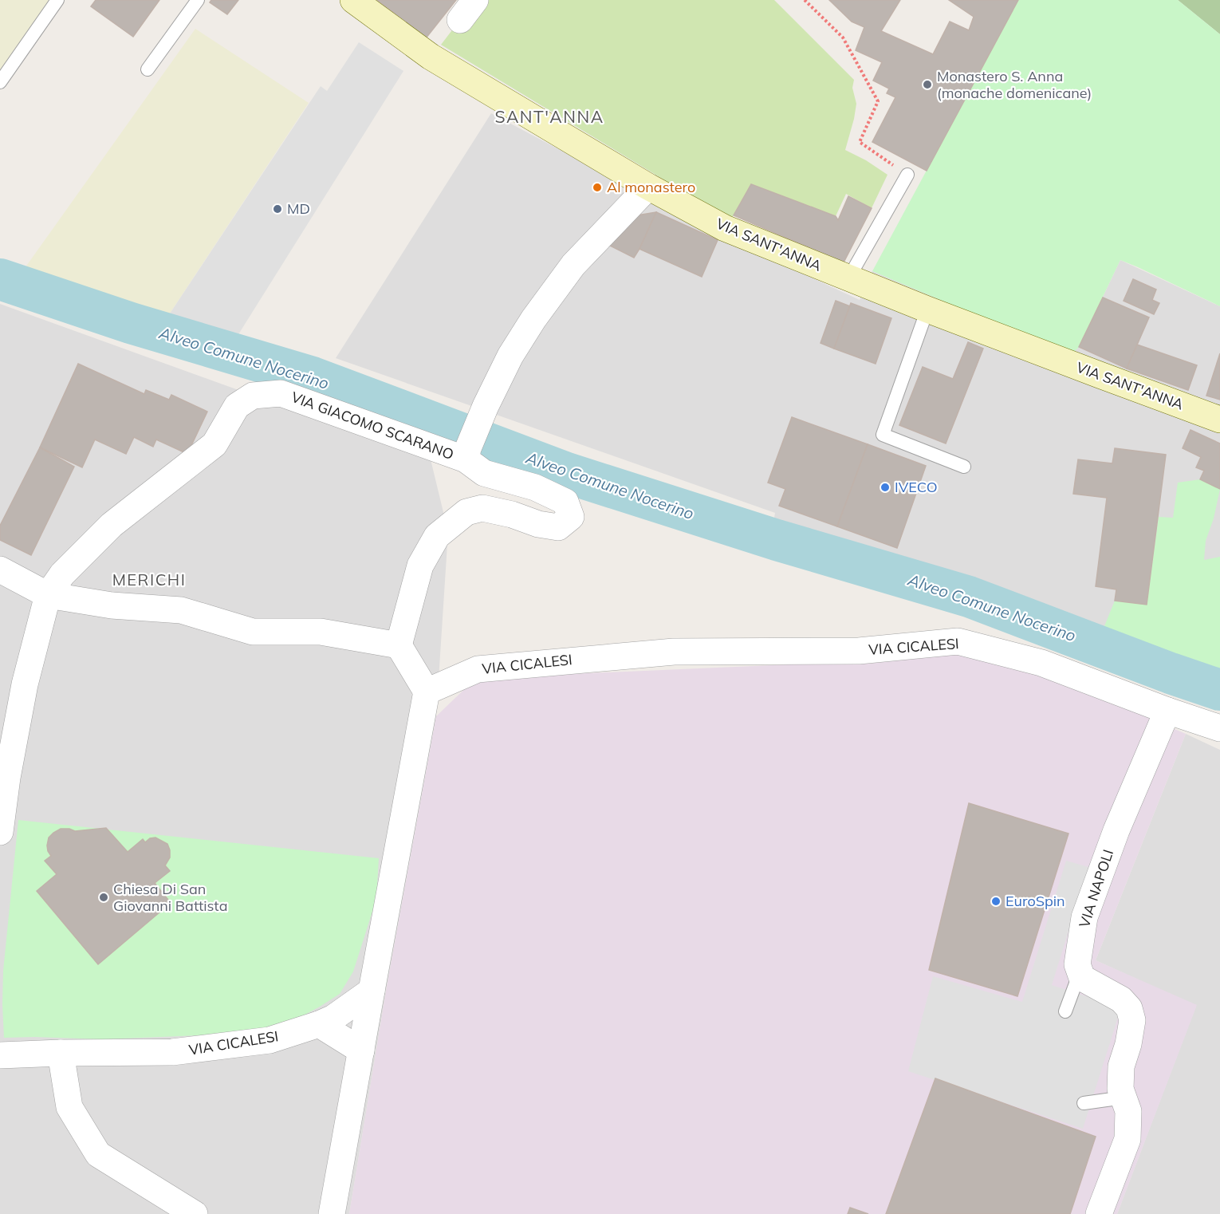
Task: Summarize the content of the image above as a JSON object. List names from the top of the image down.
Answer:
{
  "streets": {
    "main road": ["VIA SANT'ANNA"],
    "street": ["VIA GIACOMO SCARANO", "VIA CICALESI", "VIA NAPOLI"]
  },
  "crossings": [
    ["VIA CICALESI", "VIA NAPOLI"]
  ],
  "districts": ["SANT'ANNA", "MERICHI"],
  "water": ["Alveo Comune Nocerino"],
  "places": [
    "Monastero S. Anna (monache domenicane)",
    "Al monastero",
    "MD",
    "IVECO",
    "Chiesa Di San Giovanni Battista",
    "EuroSpin"
  ]
}
